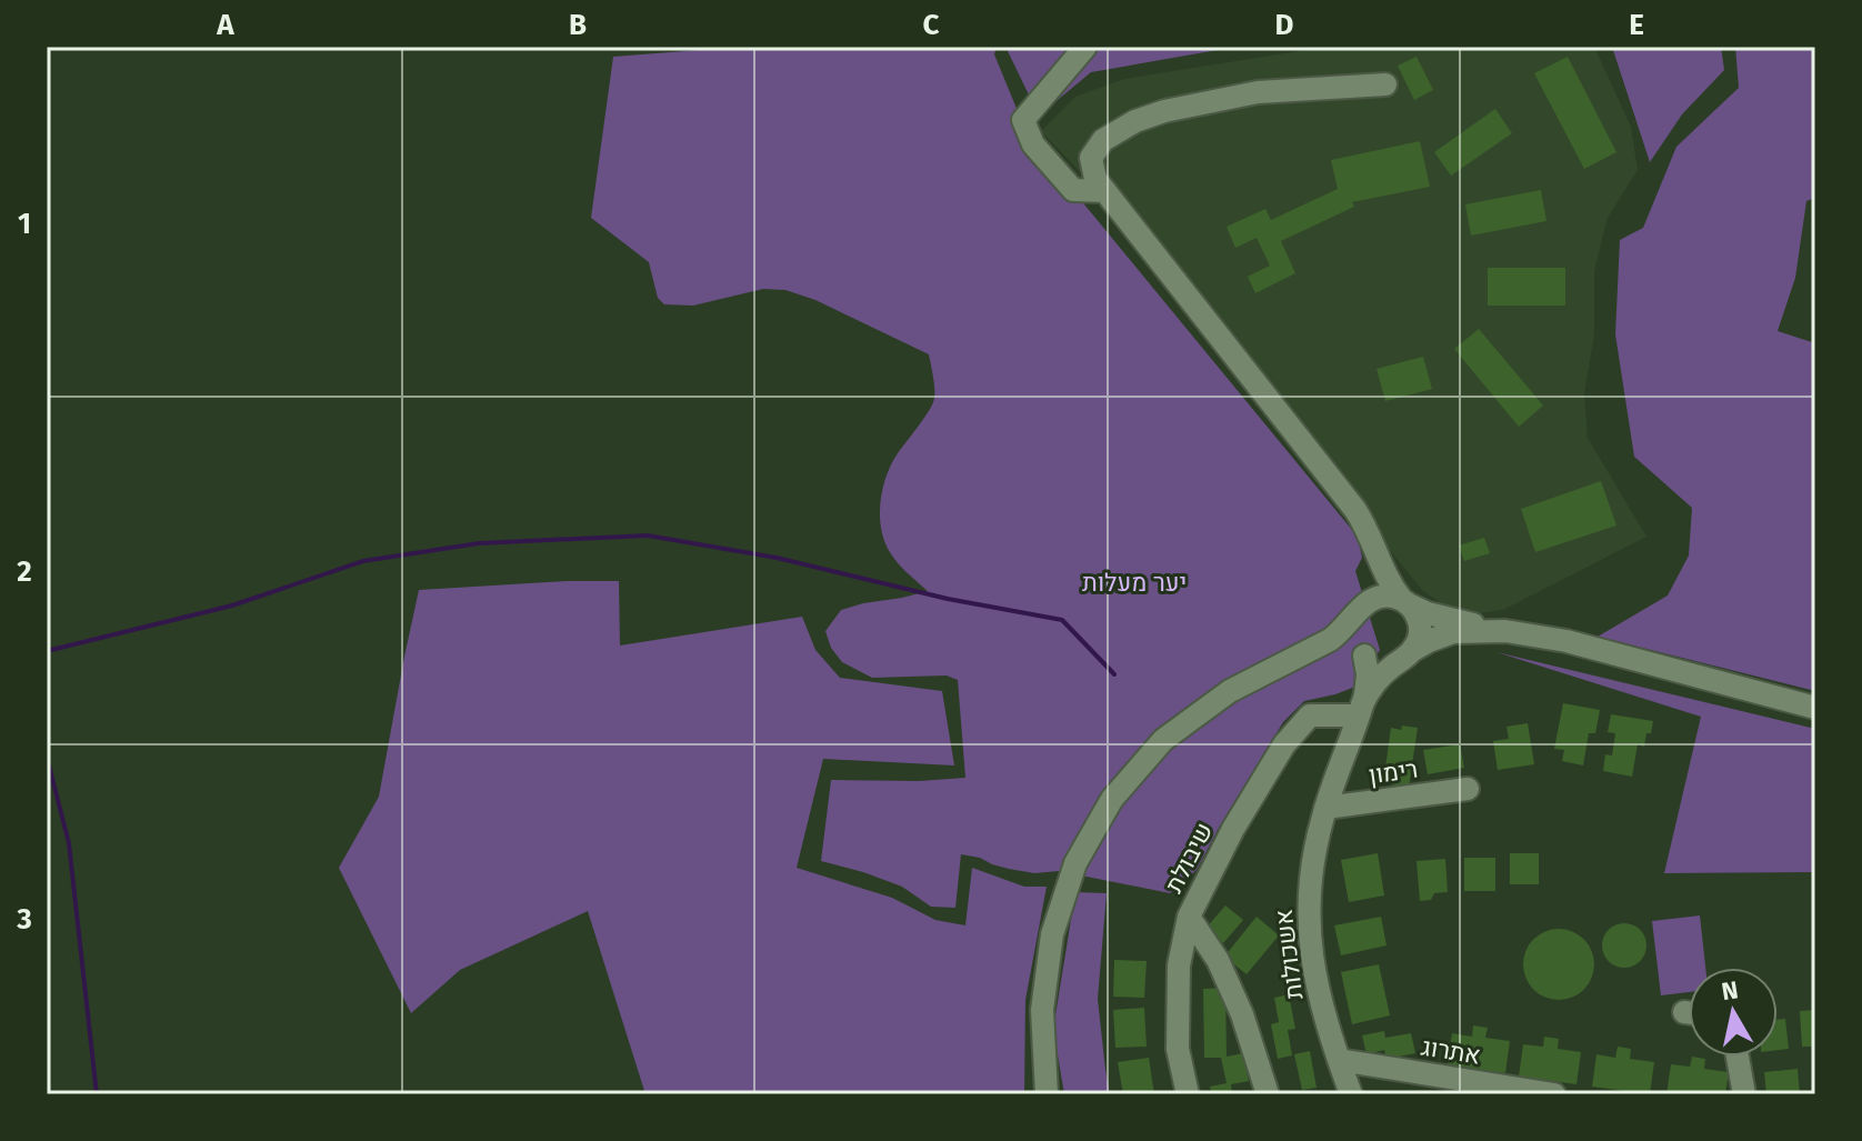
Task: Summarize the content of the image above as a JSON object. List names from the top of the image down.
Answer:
{
  "streets": {
    "street": [
      "רימון",
      "שיבולת",
      "אשכולות",
      "אתרוג"
    ]
  },
  "crossings": [
    ["רימון", "אשכולות"],
    ["שיבולת", "אשכולות"],
    ["אשכולות", "אתרוג"]
  ],
  "parks": ["יער מעלות"],
  "north": "top",
  "grid": {
    "columns": [
      "A",
      "B",
      "C",
      "D",
      "E"
    ],
    "rows": ["1", "2", "3"]
  }
}
